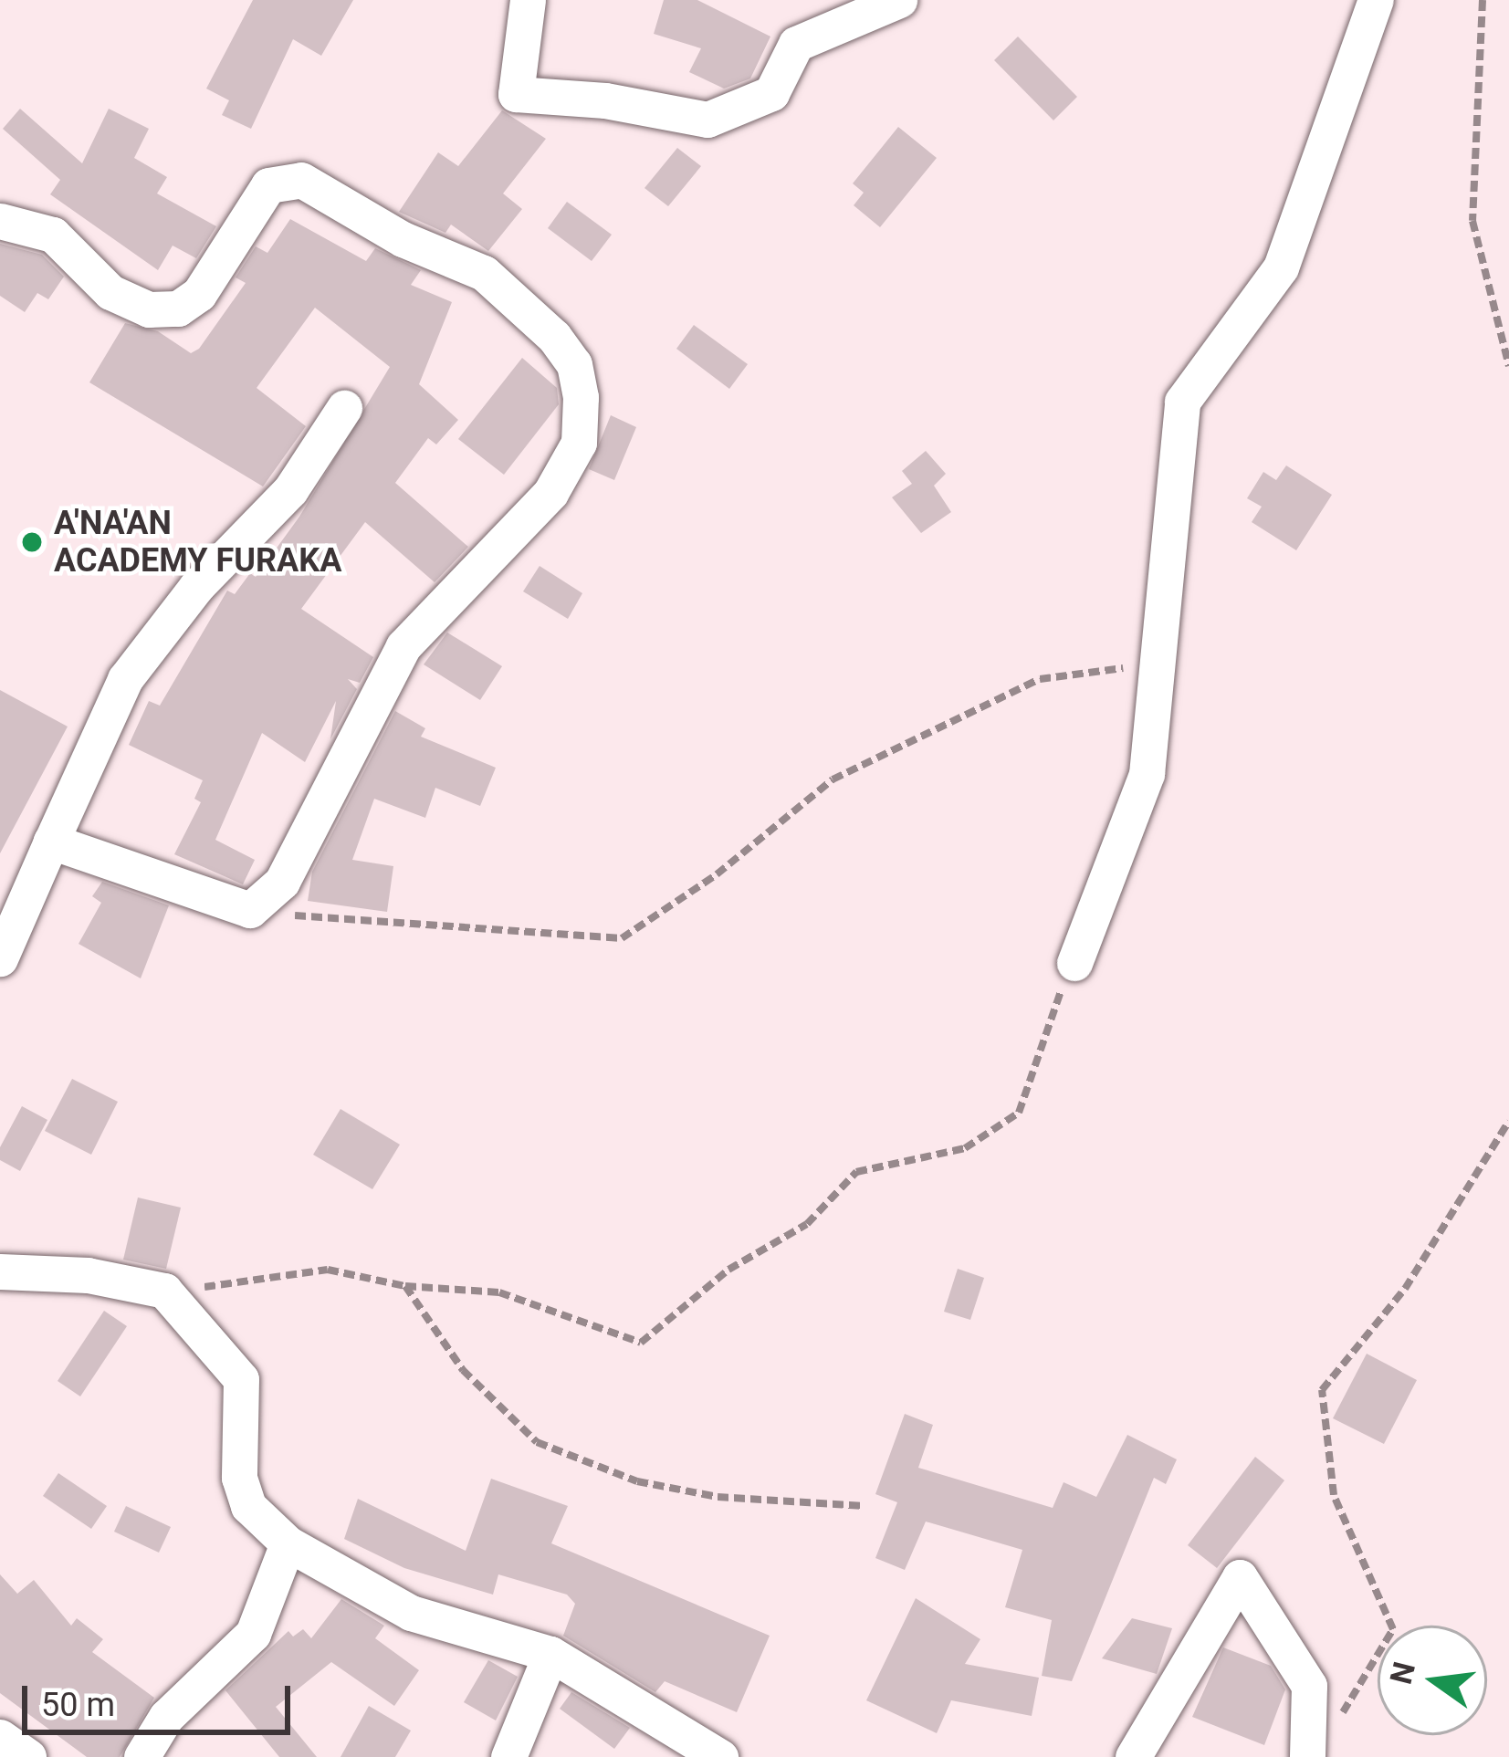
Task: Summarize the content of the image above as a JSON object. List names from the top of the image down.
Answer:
{
  "places": ["A'NA'AN ACADEMY FURAKA"],
  "scale_bar": "50 m",
  "north": "left"
}
